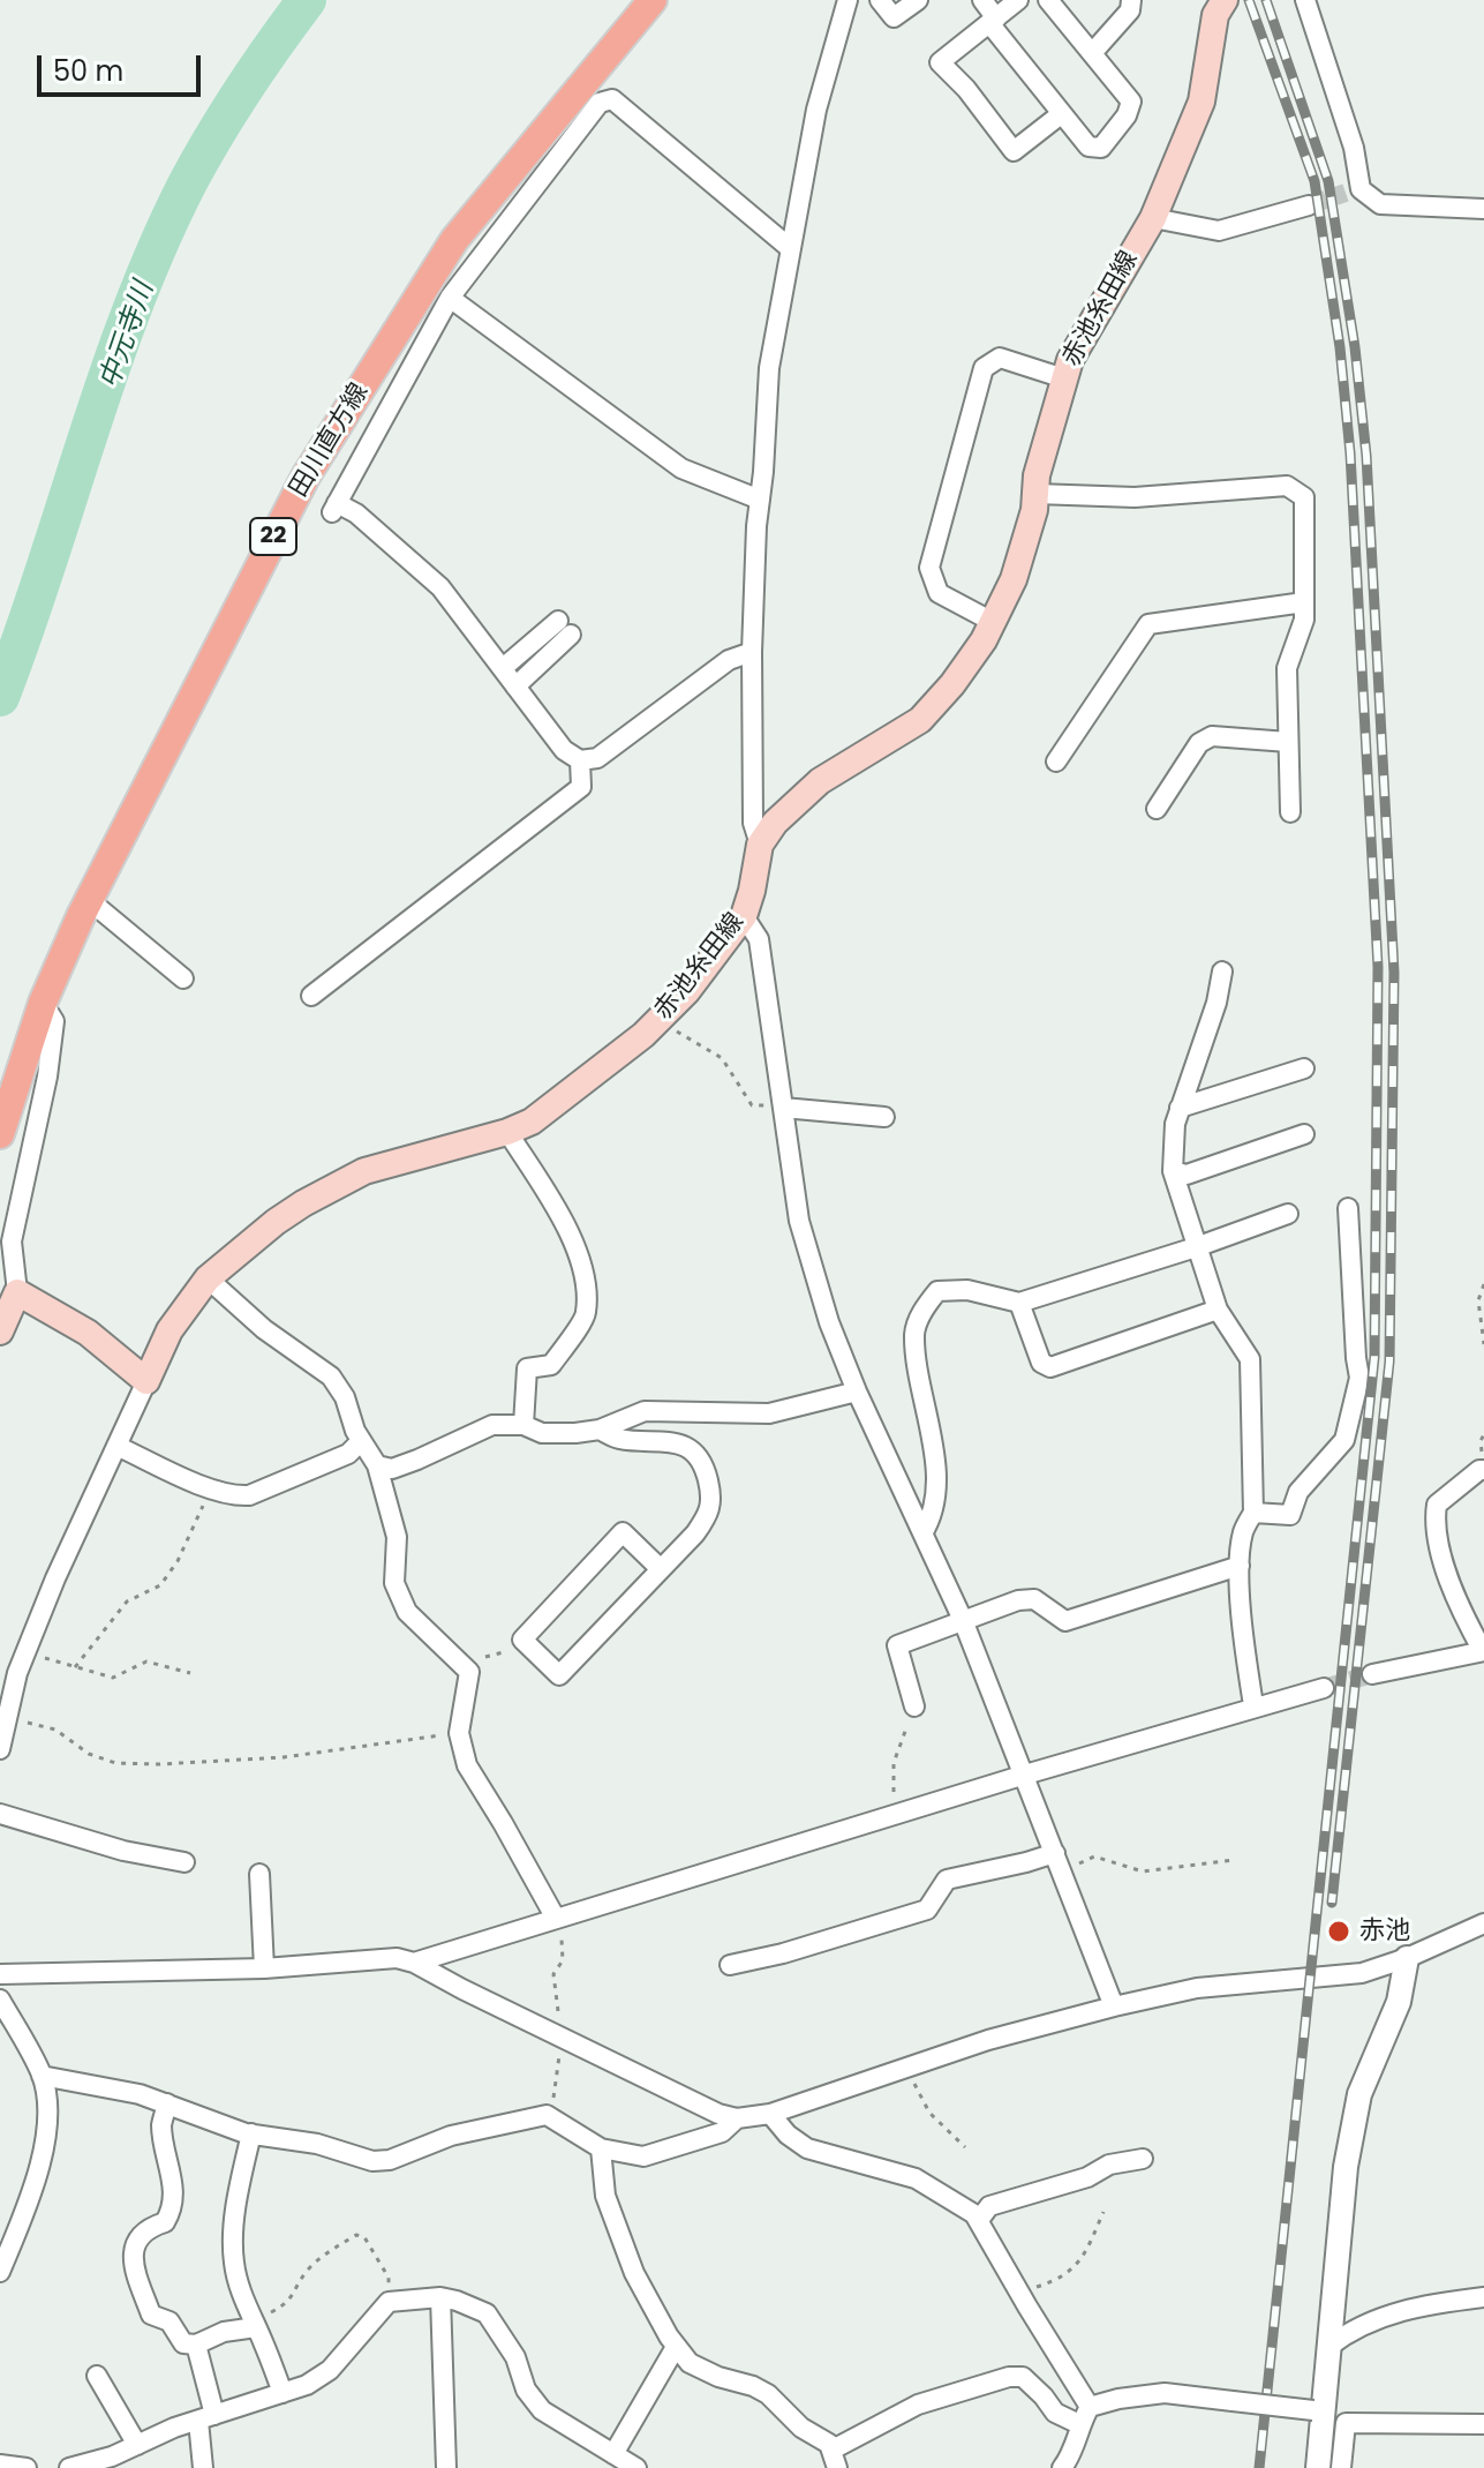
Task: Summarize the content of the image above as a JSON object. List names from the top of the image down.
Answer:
{
  "streets": {
    "main road": ["赤池糸田線", "田川直方線", "22"]
  },
  "water": ["中元寺川"],
  "places": ["赤池"],
  "scale_bar": "50 m"
}
